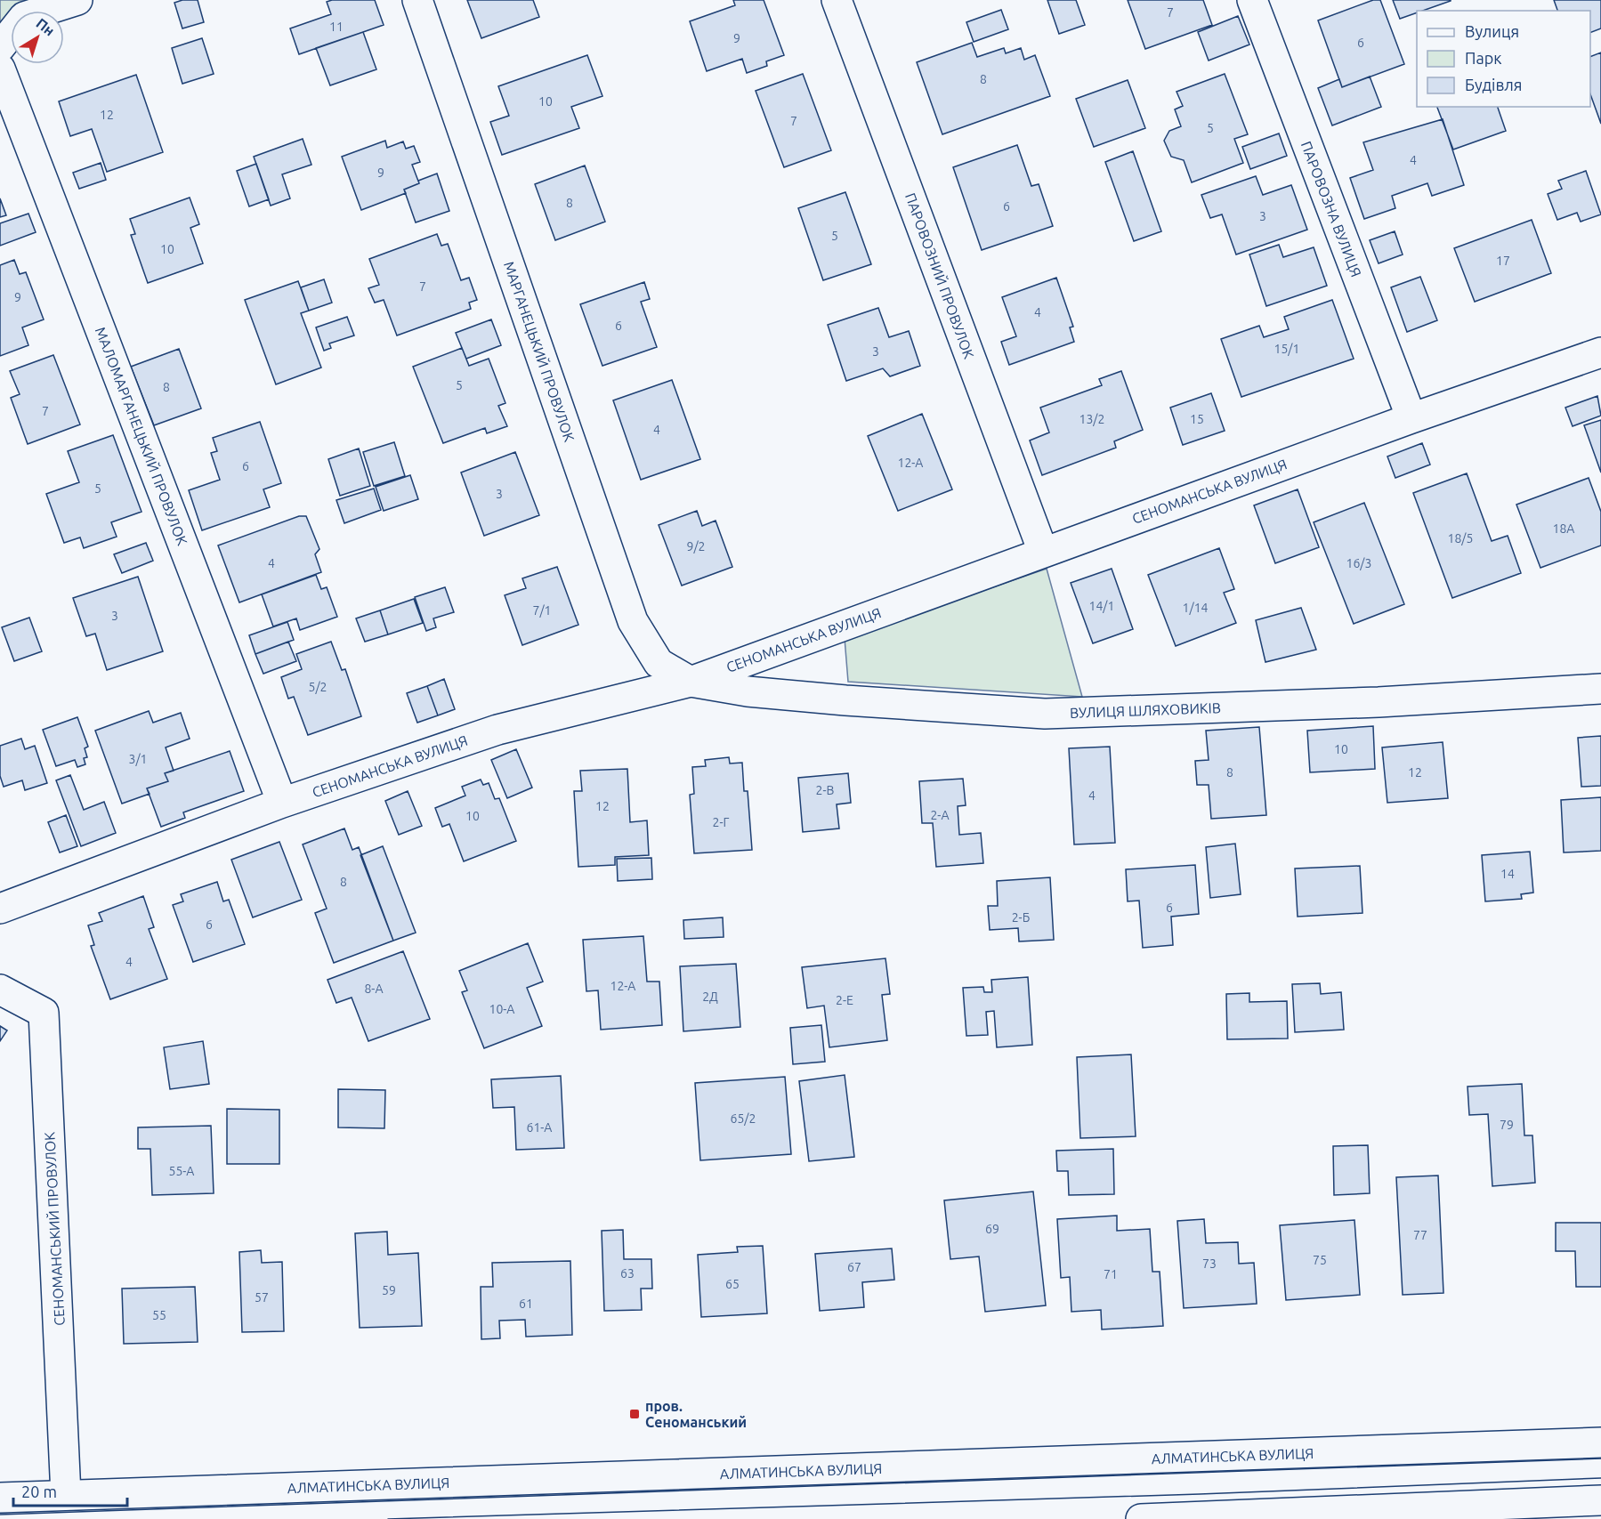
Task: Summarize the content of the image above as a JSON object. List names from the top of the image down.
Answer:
{
  "streets": {
    "street": [
      "ПАРОВОЗНА ВУЛИЦЯ",
      "ПАРОВОЗНИЙ ПРОВУЛОК",
      "МАРГАНЕЦЬКИЙ ПРОВУЛОК",
      "МАЛОМАРГАНЕЦЬКИЙ ПРОВУЛОК",
      "СЕНОМАНСЬКА ВУЛИЦЯ",
      "ВУЛИЦЯ ШЛЯХОВИКІВ",
      "СЕНОМАНСЬКИЙ ПРОВУЛОК",
      "АЛМАТИНСЬКА ВУЛИЦЯ"
    ]
  },
  "crossings": [
    ["ПАРОВОЗНА ВУЛИЦЯ", "СЕНОМАНСЬКА ВУЛИЦЯ"],
    ["ПАРОВОЗНИЙ ПРОВУЛОК", "СЕНОМАНСЬКА ВУЛИЦЯ"],
    ["МАРГАНЕЦЬКИЙ ПРОВУЛОК", "СЕНОМАНСЬКА ВУЛИЦЯ"],
    ["МАРГАНЕЦЬКИЙ ПРОВУЛОК", "ВУЛИЦЯ ШЛЯХОВИКІВ"],
    ["МАЛОМАРГАНЕЦЬКИЙ ПРОВУЛОК", "СЕНОМАНСЬКА ВУЛИЦЯ"],
    ["СЕНОМАНСЬКА ВУЛИЦЯ", "ВУЛИЦЯ ШЛЯХОВИКІВ"],
    ["СЕНОМАНСЬКИЙ ПРОВУЛОК", "АЛМАТИНСЬКА ВУЛИЦЯ"]
  ],
  "places": {
    "transit": ["пров. Сеноманський"]
  },
  "house_numbers": [
    "7",
    "11",
    "9",
    "6",
    "8",
    "10",
    "12",
    "7",
    "5",
    "4",
    "9",
    "8",
    "6",
    "3",
    "5",
    "10",
    "17",
    "7",
    "9",
    "4",
    "6",
    "15/1",
    "3",
    "5",
    "8",
    "7",
    "13/2",
    "15",
    "4",
    "12-А",
    "6",
    "5",
    "3",
    "18А",
    "18/5",
    "9/2",
    "4",
    "16/3",
    "14/1",
    "1/14",
    "7/1",
    "3",
    "5/2",
    "10",
    "3/1",
    "8",
    "12",
    "2-В",
    "4",
    "12",
    "2-А",
    "10",
    "2-Г",
    "14",
    "8",
    "6",
    "2-Б",
    "6",
    "4",
    "12-А",
    "8-А",
    "2Д",
    "2-Е",
    "10-А",
    "65/2",
    "79",
    "61-А",
    "55-А",
    "69",
    "77",
    "75",
    "73",
    "67",
    "63",
    "71",
    "65",
    "59",
    "57",
    "61",
    "55"
  ],
  "legend": ["Вулиця", "Парк", "Будівля"],
  "scale_bar": "20 m",
  "north": "top right"
}
